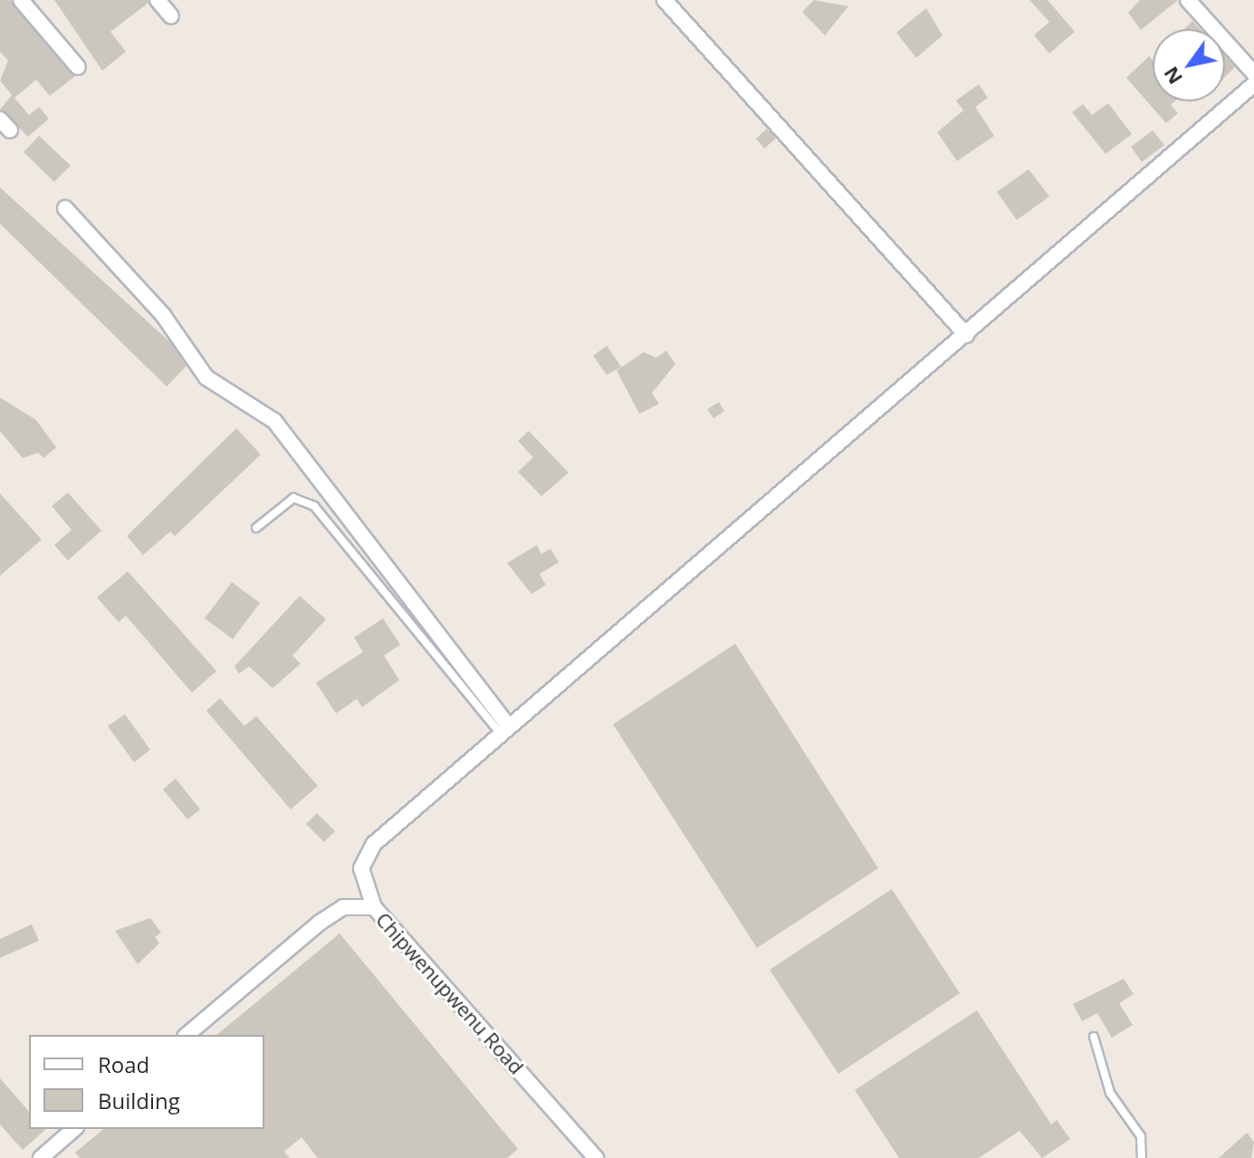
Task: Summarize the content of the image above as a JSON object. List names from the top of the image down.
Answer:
{
  "streets": {
    "street": ["Chipwenupwenu Road"]
  },
  "legend": ["Road", "Building"],
  "north": "bottom left"
}
